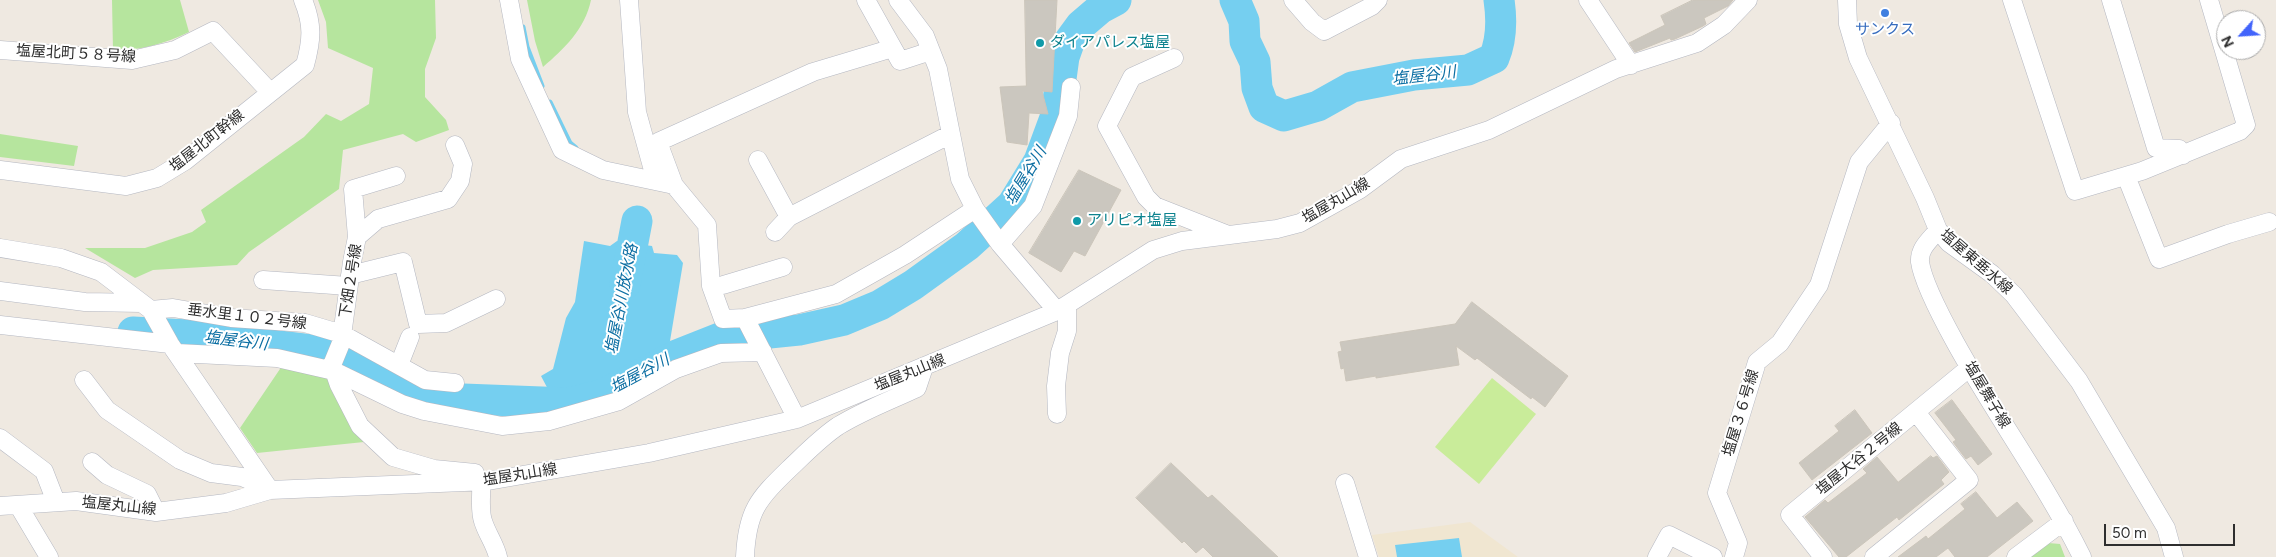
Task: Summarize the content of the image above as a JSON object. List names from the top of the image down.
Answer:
{
  "streets": {
    "street": [
      "塩屋北町５８号線",
      "塩屋北町幹線",
      "塩屋丸山線",
      "塩屋東垂水線",
      "下畑２号線",
      "垂水里１０２号線",
      "塩屋舞子線",
      "塩屋３６号線",
      "塩屋大谷２号線"
    ]
  },
  "crossings": [
    ["塩屋北町５８号線", "塩屋北町幹線"],
    ["塩屋東垂水線", "塩屋舞子線"],
    ["塩屋東垂水線", "塩屋３６号線"],
    ["下畑２号線", "垂水里１０２号線"],
    ["塩屋舞子線", "塩屋大谷２号線"]
  ],
  "water": ["塩屋谷川", "塩屋谷川放水路"],
  "places": ["サンクス", "ダイアパレス塩屋", "アリピオ塩屋"],
  "scale_bar": "50 m",
  "north": "bottom left"
}
